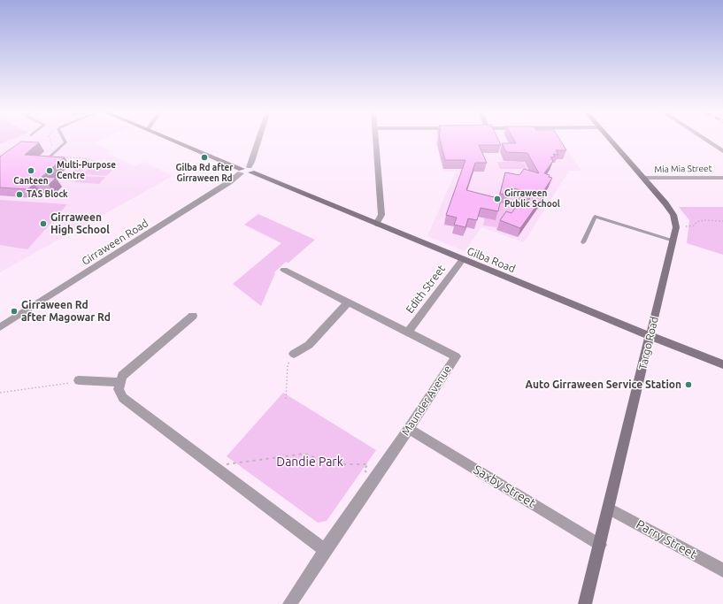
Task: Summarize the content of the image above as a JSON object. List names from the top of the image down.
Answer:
{
  "streets": {
    "street": [
      "Mia Mia Street",
      "Girraween Road",
      "Gilba Road",
      "Edith Street",
      "Targo Road",
      "Maunder Avenue",
      "Saxby Street",
      "Parry Street"
    ]
  },
  "crossings": [
    ["Mia Mia Street", "Targo Road"],
    ["Gilba Road", "Edith Street"],
    ["Gilba Road", "Targo Road"],
    ["Edith Street", "Maunder Avenue"],
    ["Targo Road", "Saxby Street"],
    ["Targo Road", "Parry Street"],
    ["Maunder Avenue", "Saxby Street"]
  ],
  "parks": ["Dandie Park"],
  "places": [
    "Gilba Rd after Girraween Rd",
    "Canteen",
    "Multi-Purpose Centre",
    "TAS Block",
    "Girraween Public School",
    "Girraween High School",
    "Girraween Rd after Magowar Rd",
    "Auto Girraween Service Station"
  ]
}
